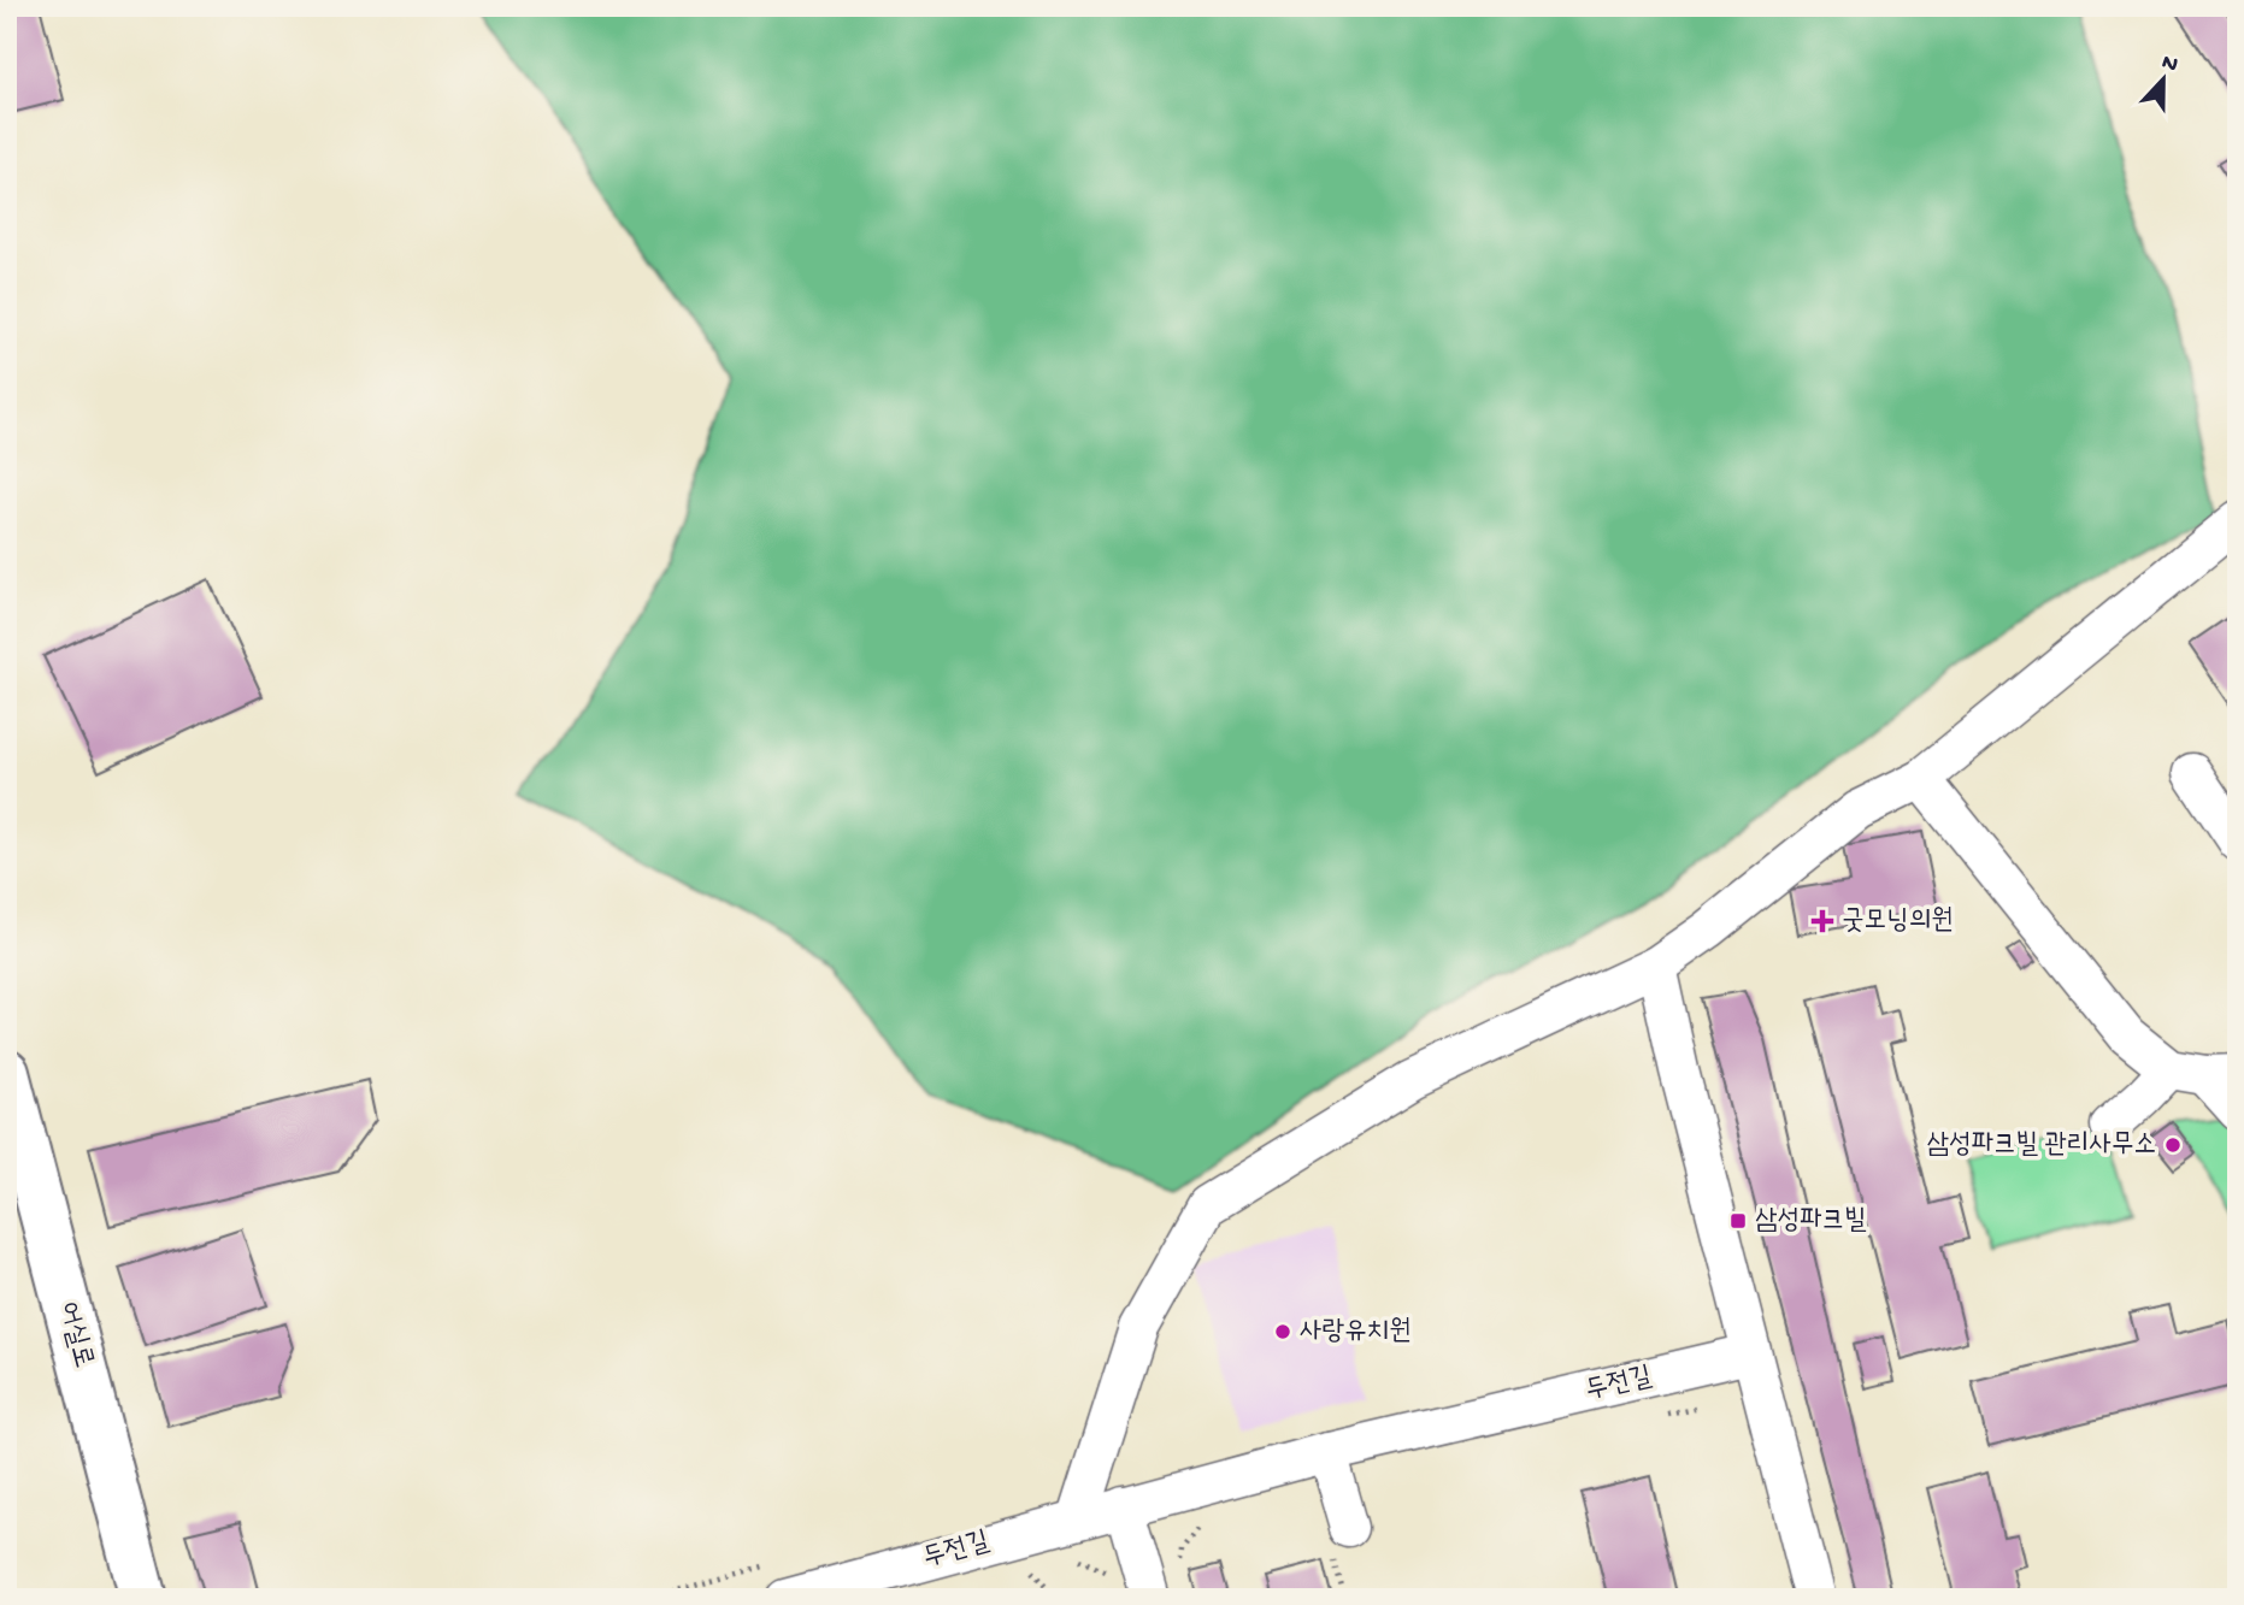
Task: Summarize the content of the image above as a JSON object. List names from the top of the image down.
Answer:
{
  "streets": {
    "main road": ["어실로"],
    "street": ["두전길"]
  },
  "places": {
    "health": ["굿모닝의원"],
    "other": ["삼성파크빌 관리사무소", "사랑유치원"],
    "transit": ["삼성파크빌"]
  },
  "north": "top"
}
